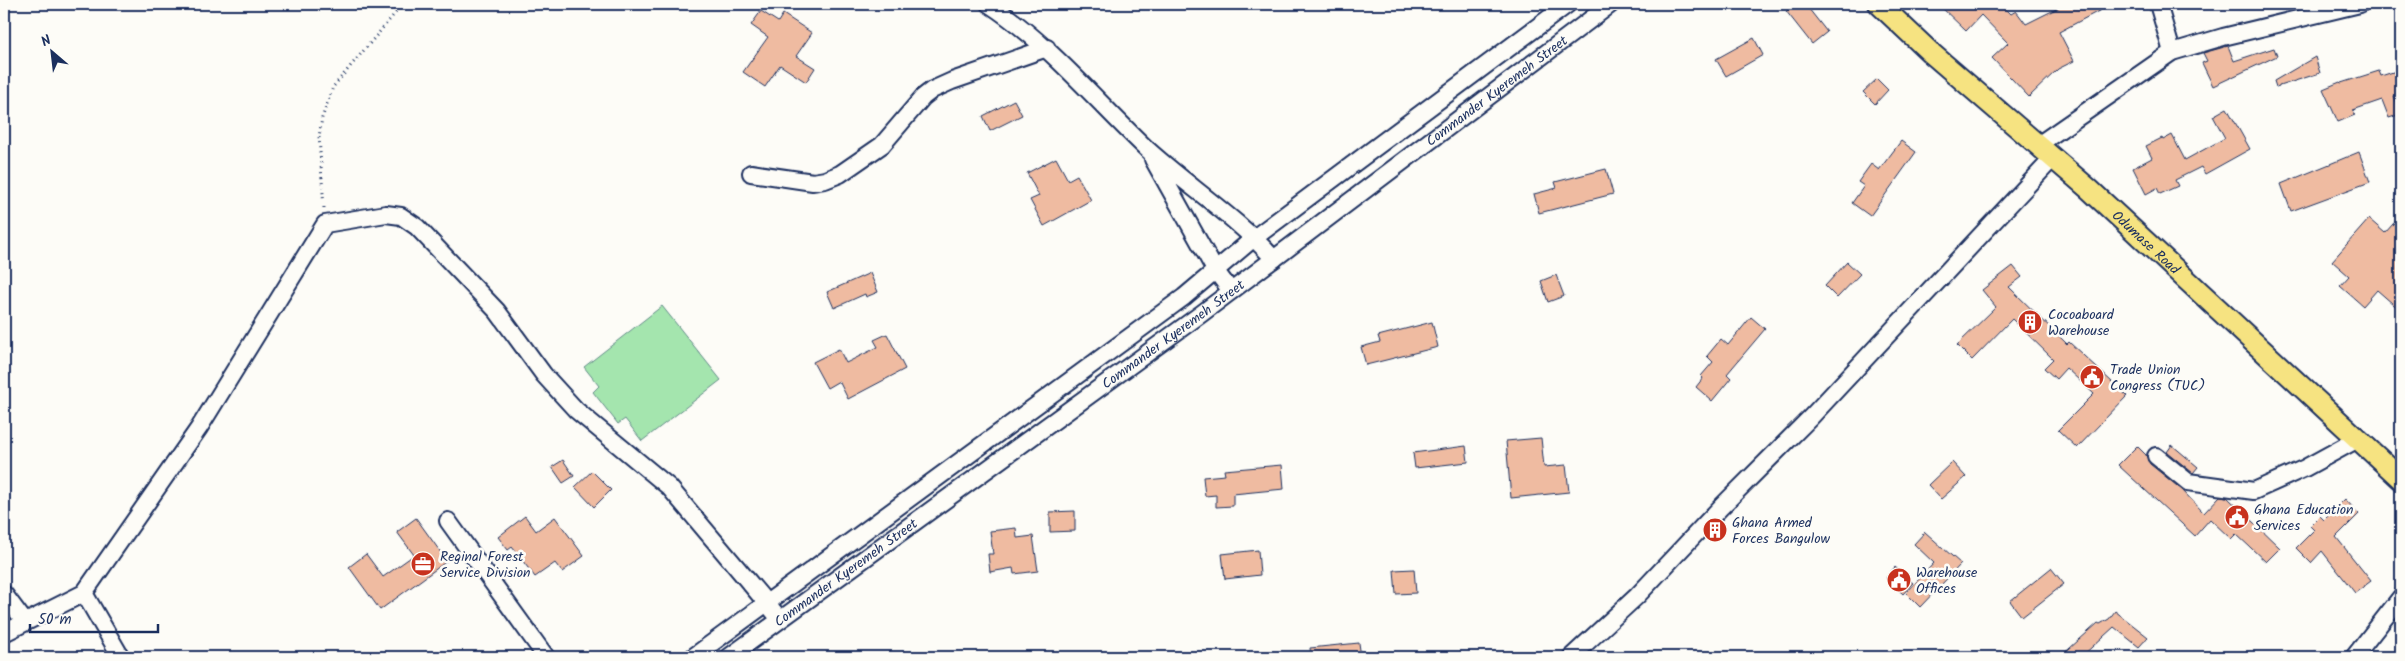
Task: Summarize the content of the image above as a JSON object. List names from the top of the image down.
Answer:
{
  "streets": {
    "main road": ["Odumase Road"],
    "street": ["Commander Kyeremeh Street"]
  },
  "places": {
    "building": ["Cocoaboard Warehouse", "Ghana Armed Forces Bangulow"],
    "public building": ["Trade Union Congress (TUC)", "Ghana Education Services", "Warehouse Offices"],
    "office": ["Reginal Forest Service Division"]
  },
  "scale_bar": "50 m",
  "north": "top left"
}
